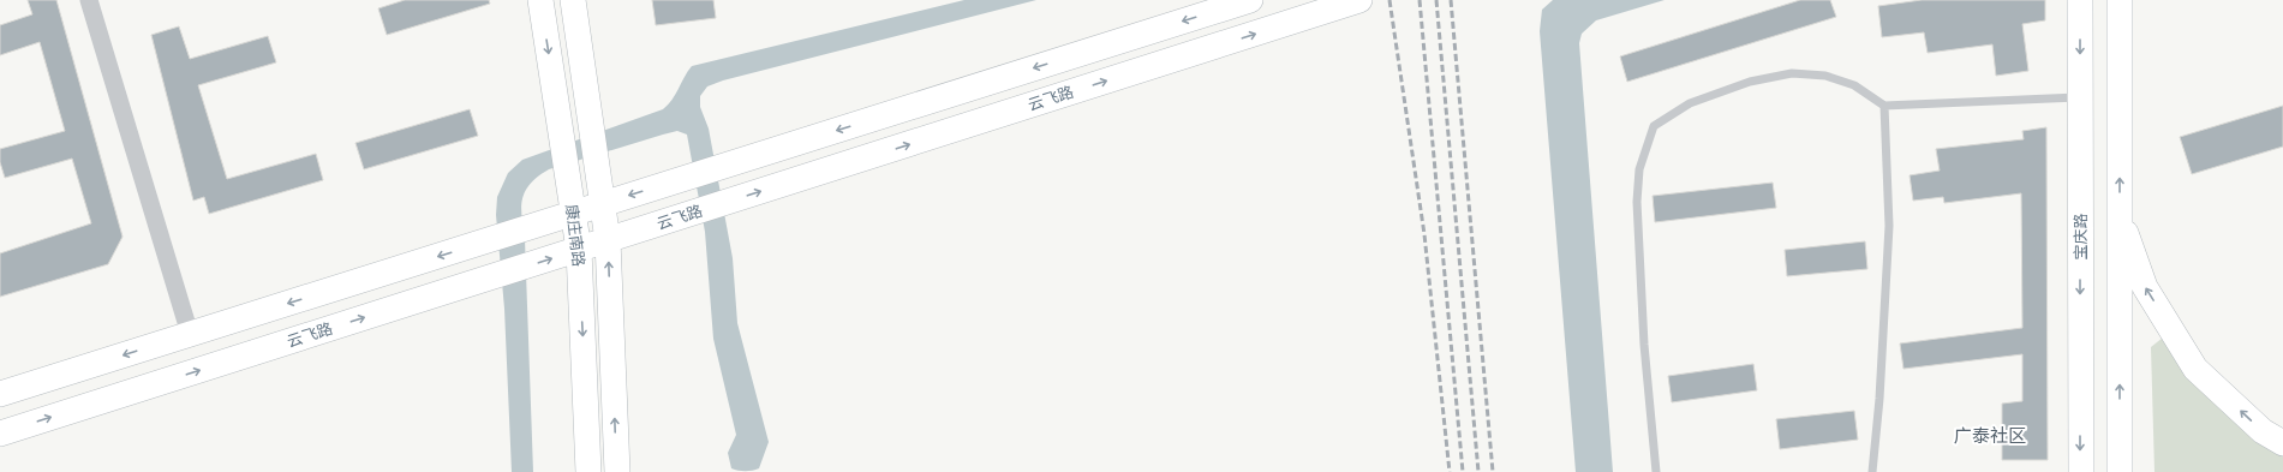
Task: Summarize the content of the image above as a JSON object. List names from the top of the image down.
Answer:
{
  "streets": {
    "main road": ["云飞路", "康庄南路", "宝庆路"]
  },
  "crossings": [
    ["云飞路", "康庄南路"]
  ],
  "districts": ["广泰社区"]
}
